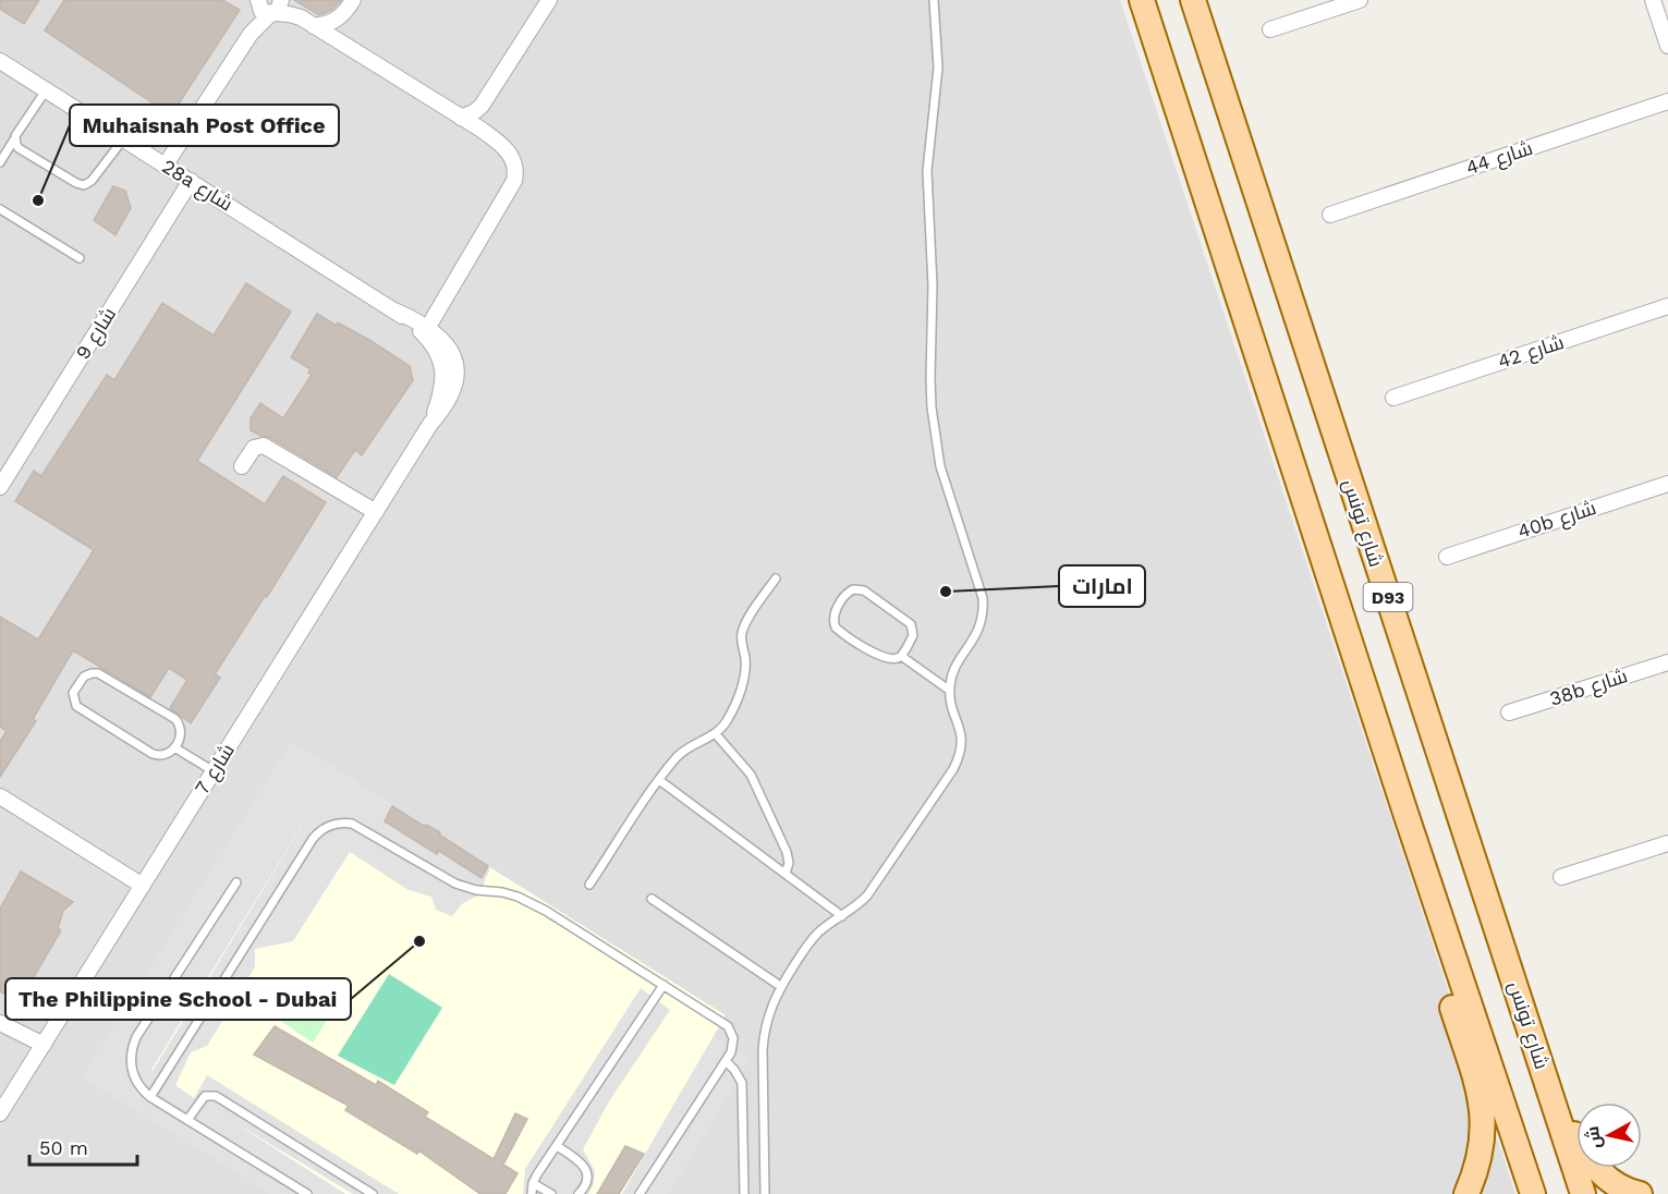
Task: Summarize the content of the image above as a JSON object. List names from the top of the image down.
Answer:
{
  "streets": {
    "main road": ["شارع تونس", "D93"],
    "street": [
      "شارع 44",
      "28a شارع",
      "شارع 9",
      "شارع 42",
      "40b شارع",
      "38b شارع",
      "شارع 7"
    ]
  },
  "crossings": [
    ["28a شارع", "شارع 9"],
    ["28a شارع", "شارع 7"]
  ],
  "places": ["Muhaisnah Post Office", "امارات", "The Philippine School - Dubai"],
  "scale_bar": "50 m",
  "north": "left"
}
